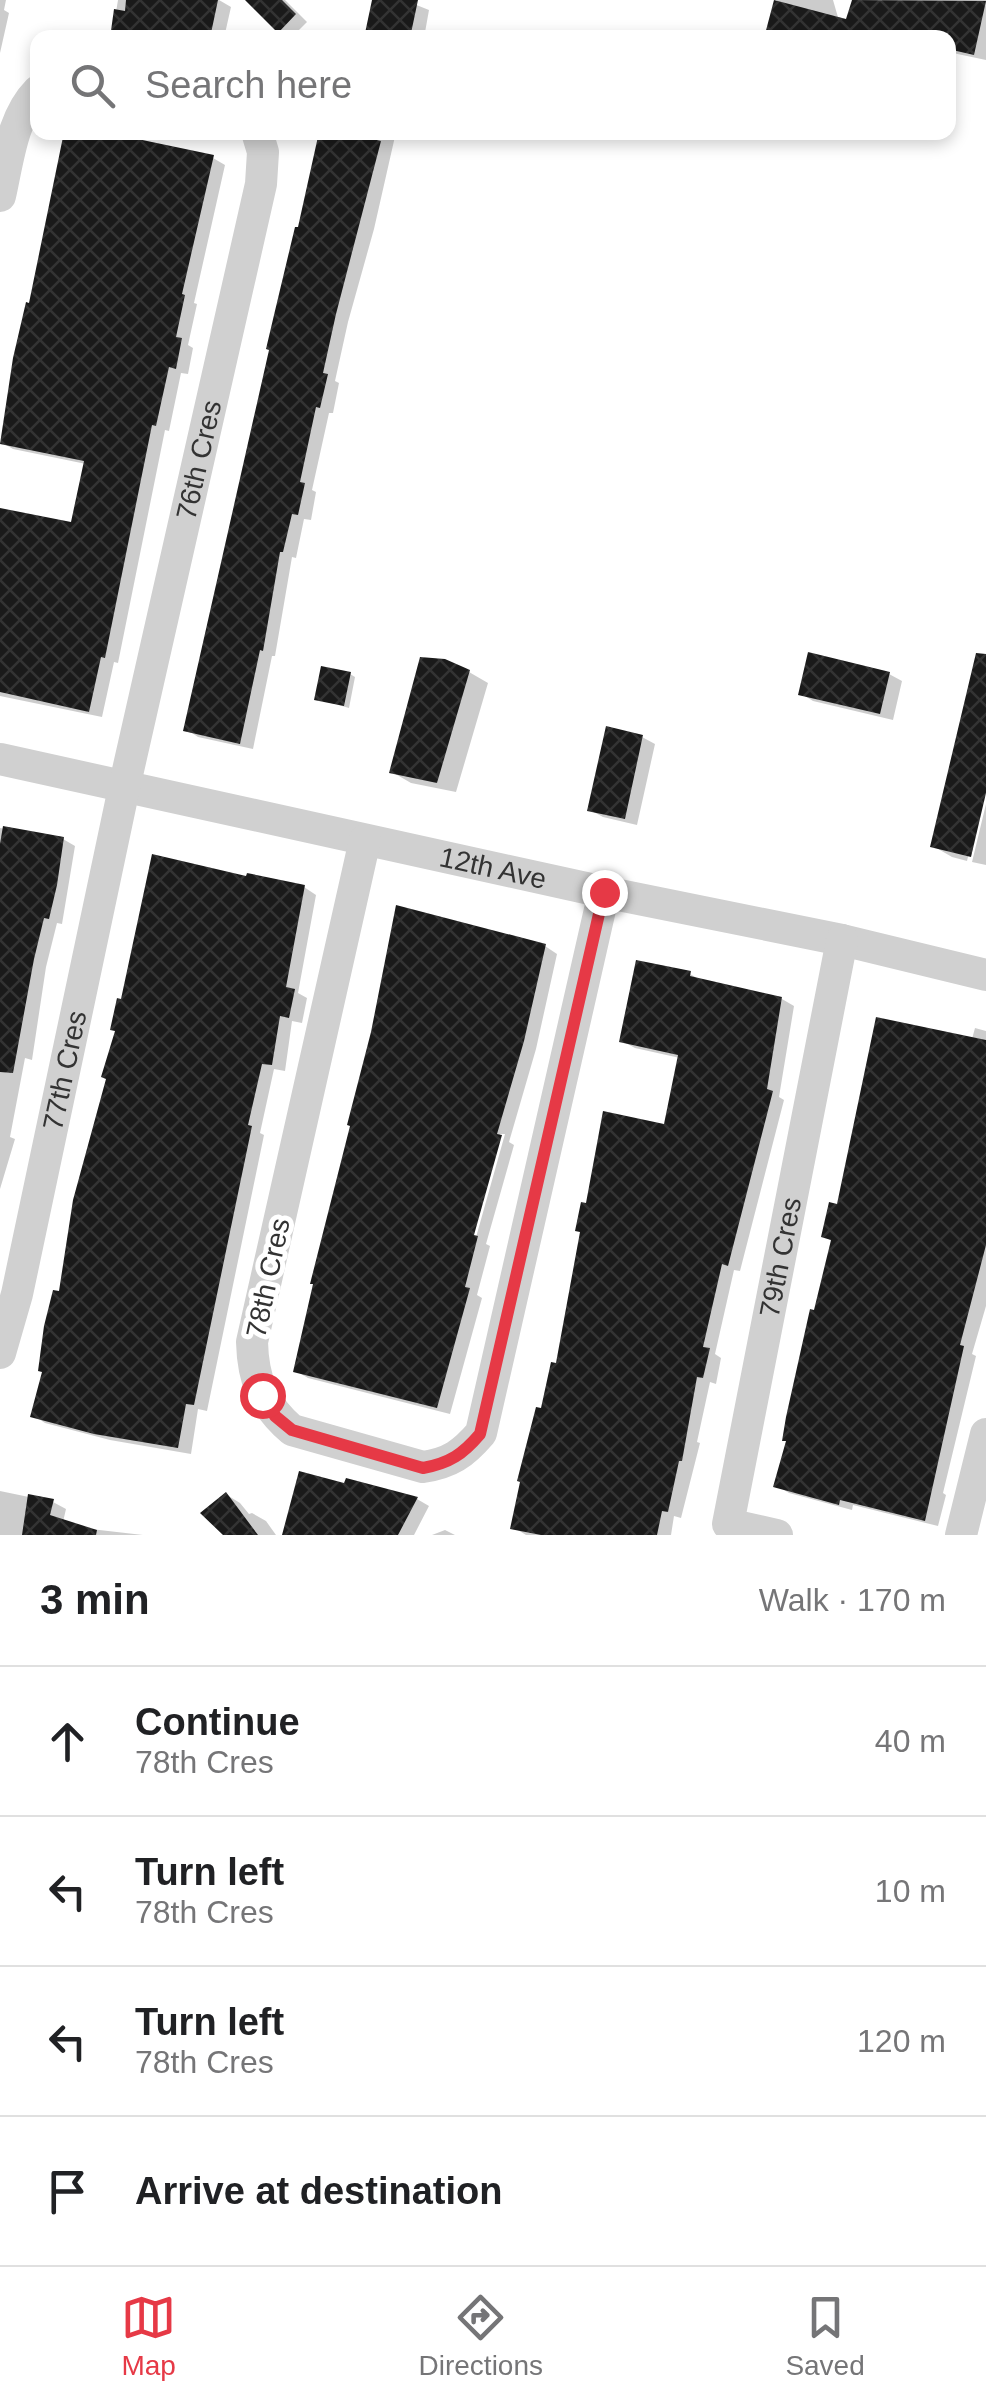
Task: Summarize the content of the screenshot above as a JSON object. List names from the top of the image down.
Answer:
{
  "streets": {
    "street": [
      "76th Cres",
      "12th Ave",
      "77th Cres",
      "79th Cres",
      "78th Cres"
    ]
  },
  "crossings": [
    ["76th Cres", "12th Ave"],
    ["76th Cres", "77th Cres"],
    ["12th Ave", "77th Cres"],
    ["12th Ave", "79th Cres"],
    ["12th Ave", "78th Cres"]
  ],
  "page": {
    "search": "Search here",
    "heading": ["3 min", "Walk · 170 m"],
    "list": [
      ["Continue", "78th Cres", "40 m"],
      ["Turn left", "78th Cres", "10 m"],
      ["Turn left", "78th Cres", "120 m"],
      "Arrive at destination"
    ],
    "nav": ["Map", "Directions", "Saved"]
  }
}
